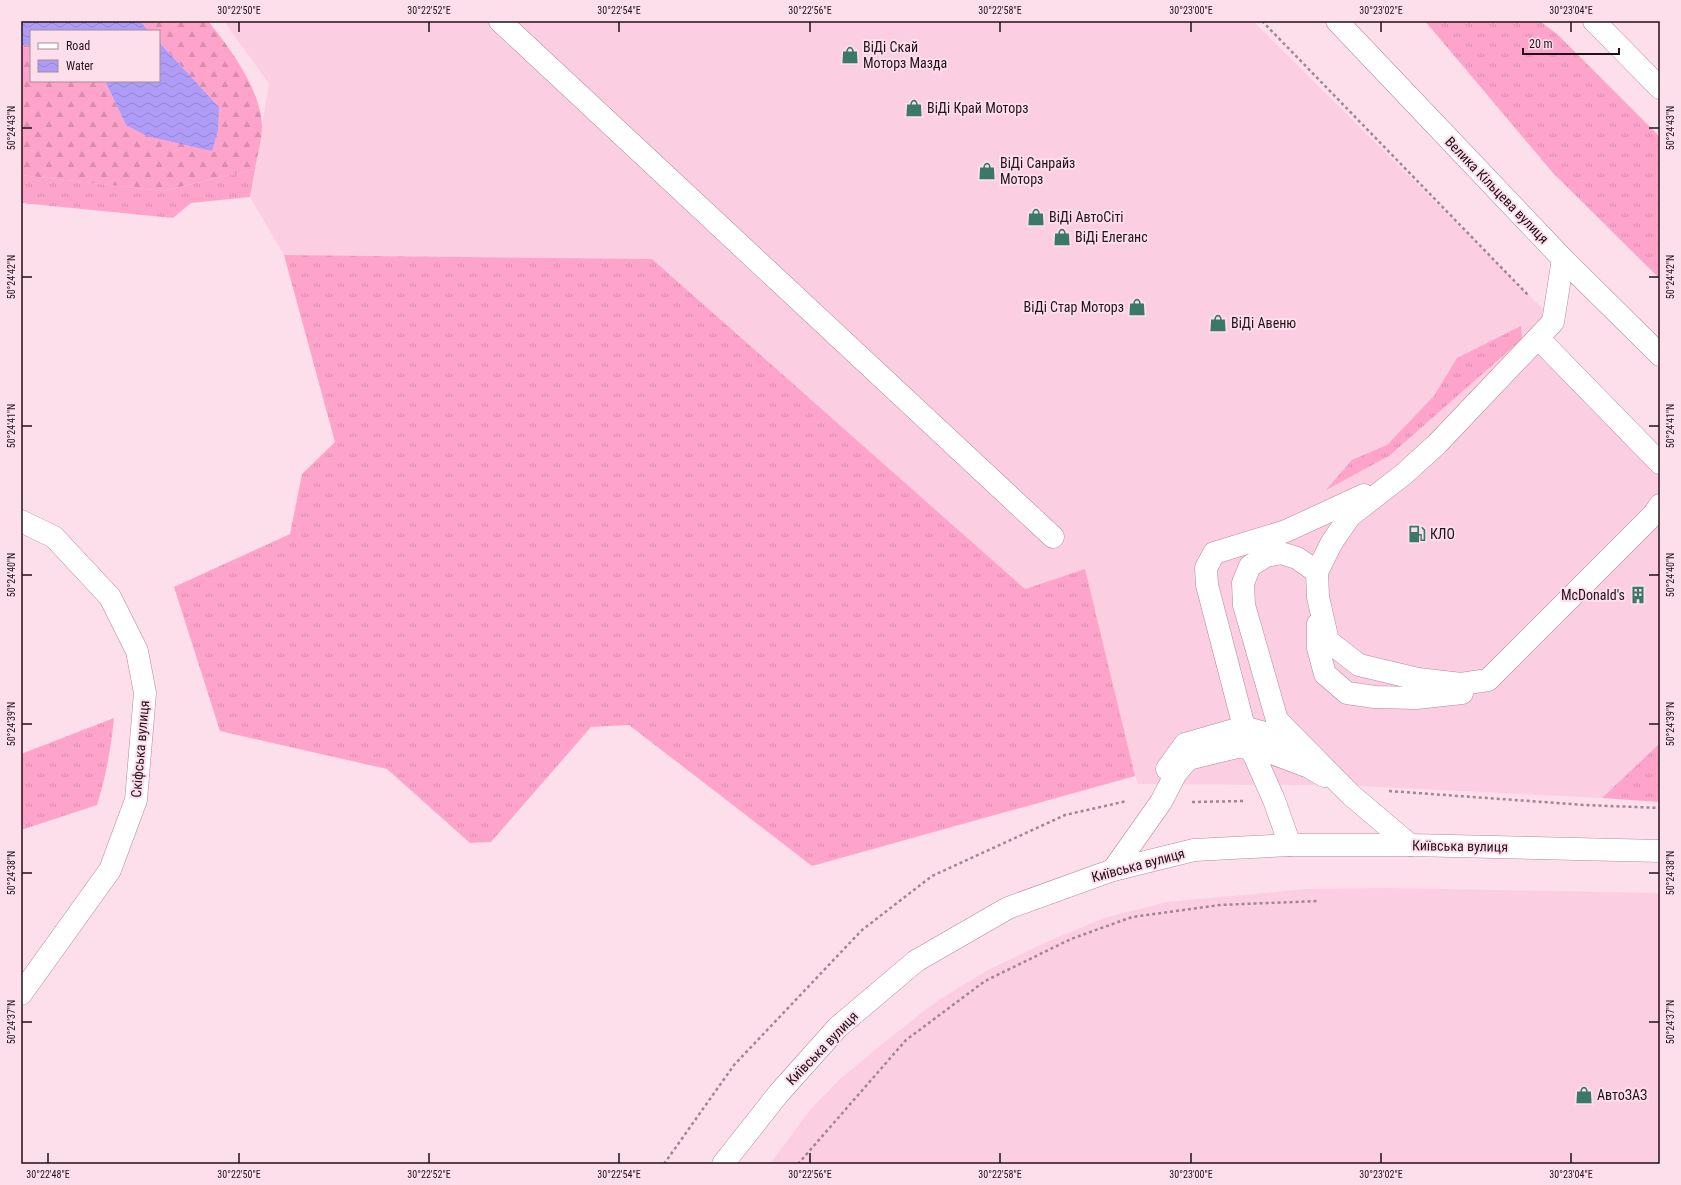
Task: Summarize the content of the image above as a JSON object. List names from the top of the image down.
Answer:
{
  "streets": {
    "main road": ["Велика Кільцева вулиця", "Скіфська вулиця", "Київська вулиця"]
  },
  "places": {
    "shop": [
      "ВіДі Скай Моторз Мазда",
      "ВіДі Край Моторз",
      "ВіДі Санрайз Моторз",
      "ВіДі АвтоСіті",
      "ВіДі Елеганс",
      "ВіДі Стар Моторз",
      "ВіДі Авеню",
      "АвтоЗАЗ"
    ],
    "fuel station": ["КЛО"],
    "building": ["McDonald's"]
  },
  "legend": ["Road", "Water"],
  "scale_bar": "20 m",
  "coordinates": [
    "30°22'50\"E",
    "30°22'52\"E",
    "30°22'54\"E",
    "30°22'56\"E",
    "30°22'58\"E",
    "30°23'00\"E",
    "30°23'02\"E",
    "30°23'04\"E",
    "50°24'43\"N",
    "50°24'42\"N",
    "50°24'41\"N",
    "50°24'40\"N",
    "50°24'39\"N",
    "50°24'38\"N",
    "50°24'37\"N",
    "30°22'48\"E"
  ]
}
